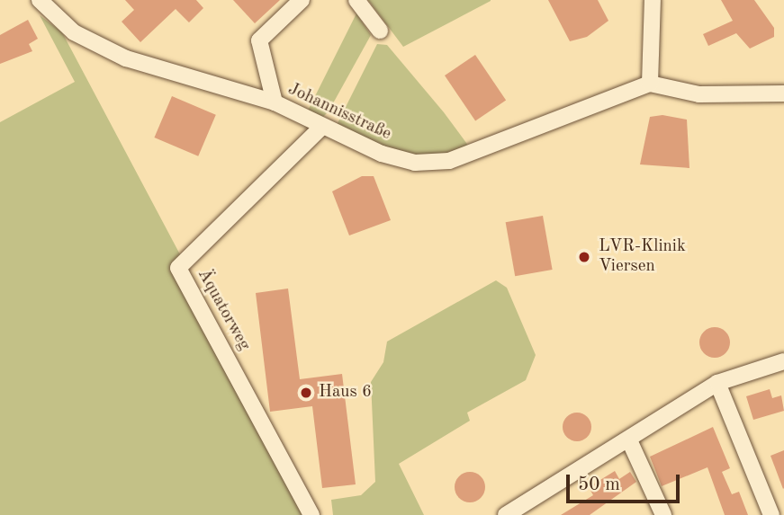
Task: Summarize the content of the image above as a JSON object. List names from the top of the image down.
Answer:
{
  "streets": {
    "street": ["Johannisstraße", "Äquatorweg"]
  },
  "crossings": [
    ["Johannisstraße", "Äquatorweg"]
  ],
  "places": ["LVR-Klinik Viersen", "Haus 6"],
  "scale_bar": "50 m"
}
